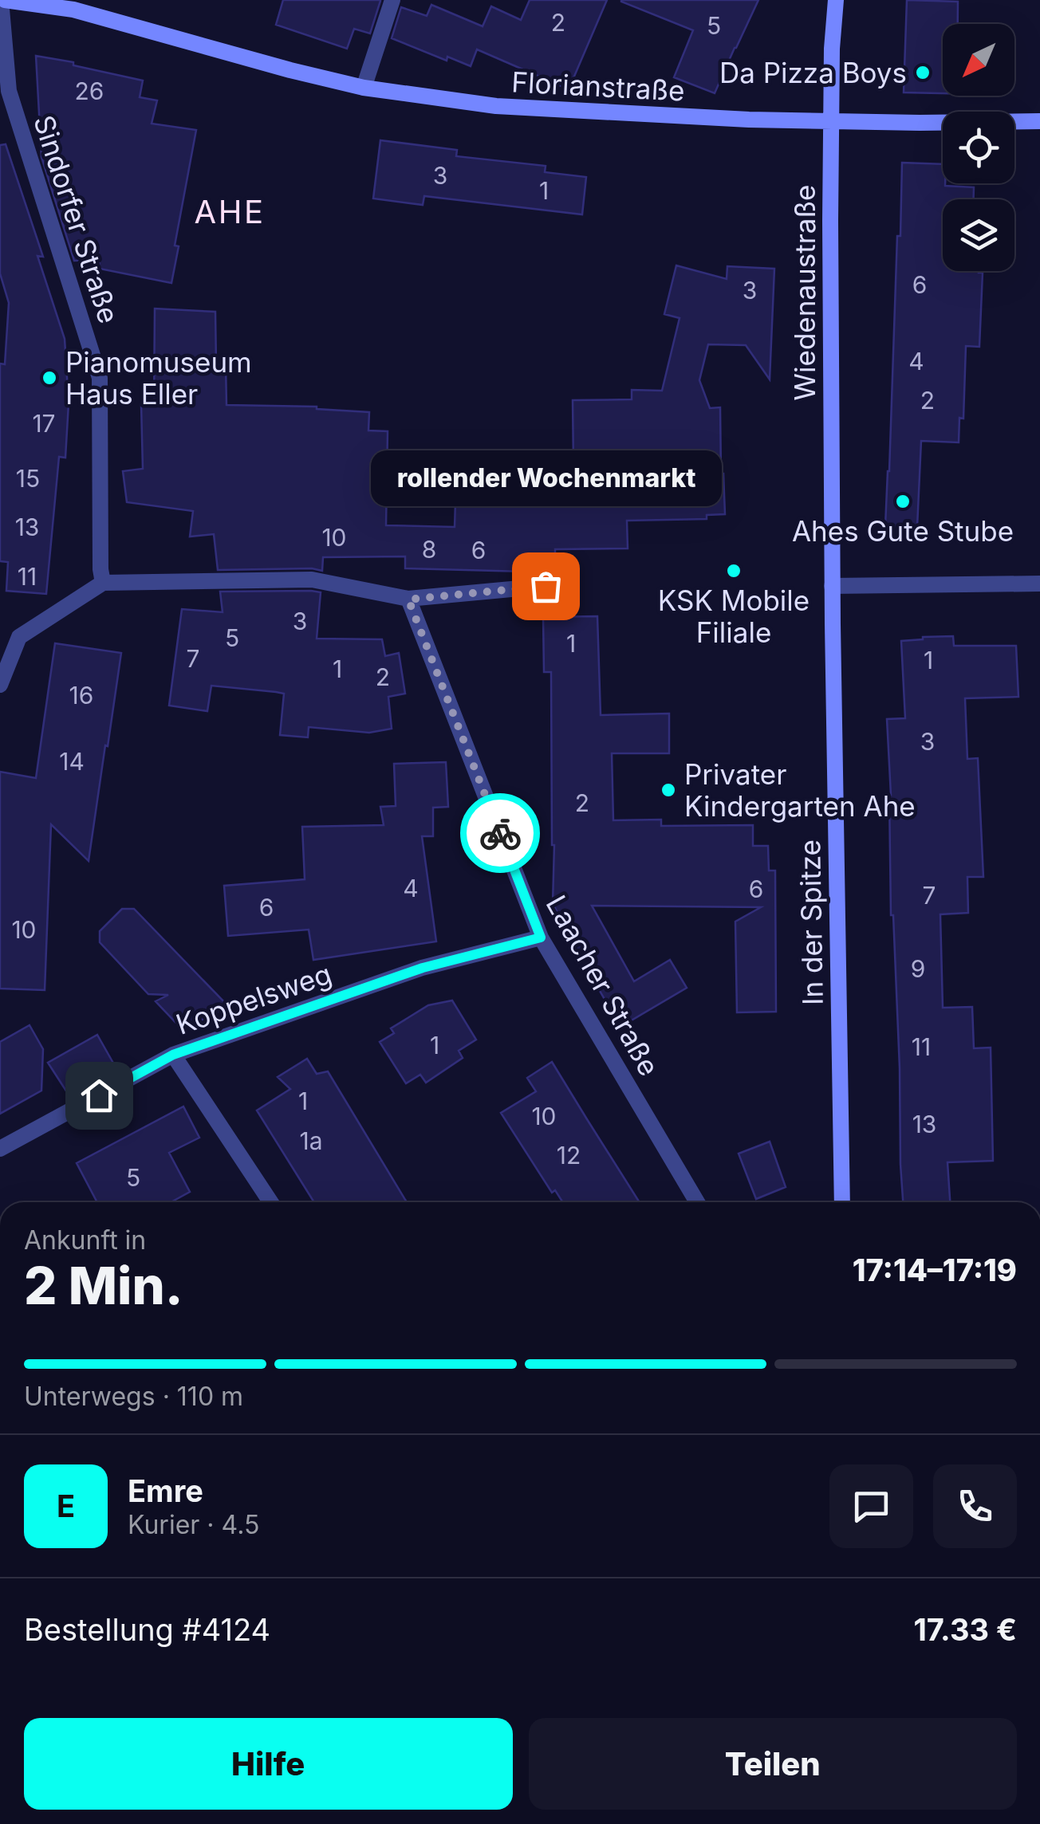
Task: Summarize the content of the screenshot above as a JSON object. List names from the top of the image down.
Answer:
{
  "streets": {
    "street": [
      "Florianstraße",
      "Sindorfer Straße",
      "Wiedenaustraße",
      "In der Spitze",
      "Laacher Straße",
      "Koppelsweg"
    ]
  },
  "crossings": [
    ["Florianstraße", "Sindorfer Straße"],
    ["Florianstraße", "Wiedenaustraße"],
    ["Wiedenaustraße", "In der Spitze"],
    ["Laacher Straße", "Koppelsweg"]
  ],
  "districts": ["AHE"],
  "places": [
    "Da Pizza Boys",
    "Pianomuseum Haus Eller",
    "Ahes Gute Stube",
    "KSK Mobile Filiale",
    "rollender Wochenmarkt",
    "Privater Kindergarten Ahe"
  ],
  "house_numbers": [
    "2",
    "5",
    "26",
    "3",
    "1",
    "6",
    "3",
    "4",
    "2",
    "17",
    "15",
    "13",
    "10",
    "8",
    "6",
    "11",
    "3",
    "5",
    "1",
    "7",
    "1",
    "1",
    "2",
    "16",
    "3",
    "14",
    "2",
    "4",
    "6",
    "7",
    "6",
    "10",
    "9",
    "1",
    "11",
    "1",
    "10",
    "13",
    "1a",
    "12",
    "5"
  ],
  "north": "bottom left",
  "page": {
    "bubble": "rollender Wochenmarkt",
    "heading": ["2 Min.", "Ankunft in", "17:14–17:19"],
    "panel": [
      "Emre",
      "Kurier · 4.5",
      "Bestellung #4124",
      "17.33 €"
    ],
    "bar": "Unterwegs · 110 m",
    "round": "E",
    "buttons": ["Hilfe", "Teilen"]
  }
}
